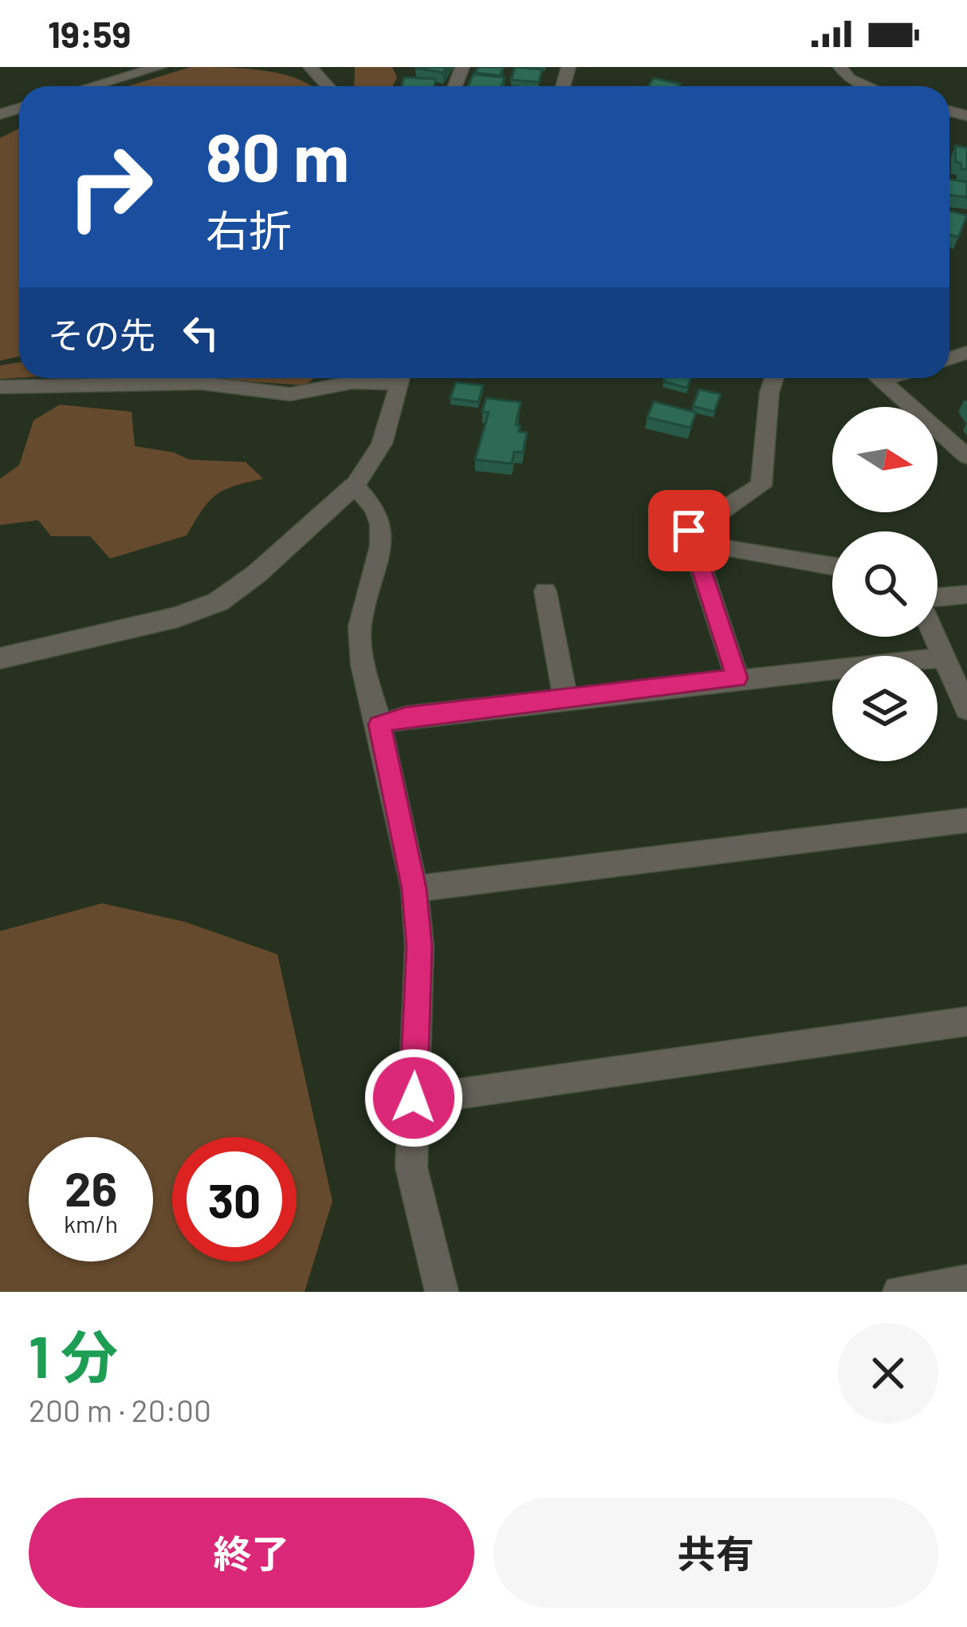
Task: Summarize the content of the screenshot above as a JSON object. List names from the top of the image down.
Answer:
{
  "north": "right",
  "page": {
    "status": "19:59",
    "turn": ["80 m", "右折"],
    "then": "その先",
    "speed": "26 km/h",
    "limit": "30",
    "heading": ["1 分", "200 m · 20:00"],
    "buttons": ["終了", "共有"]
  }
}
